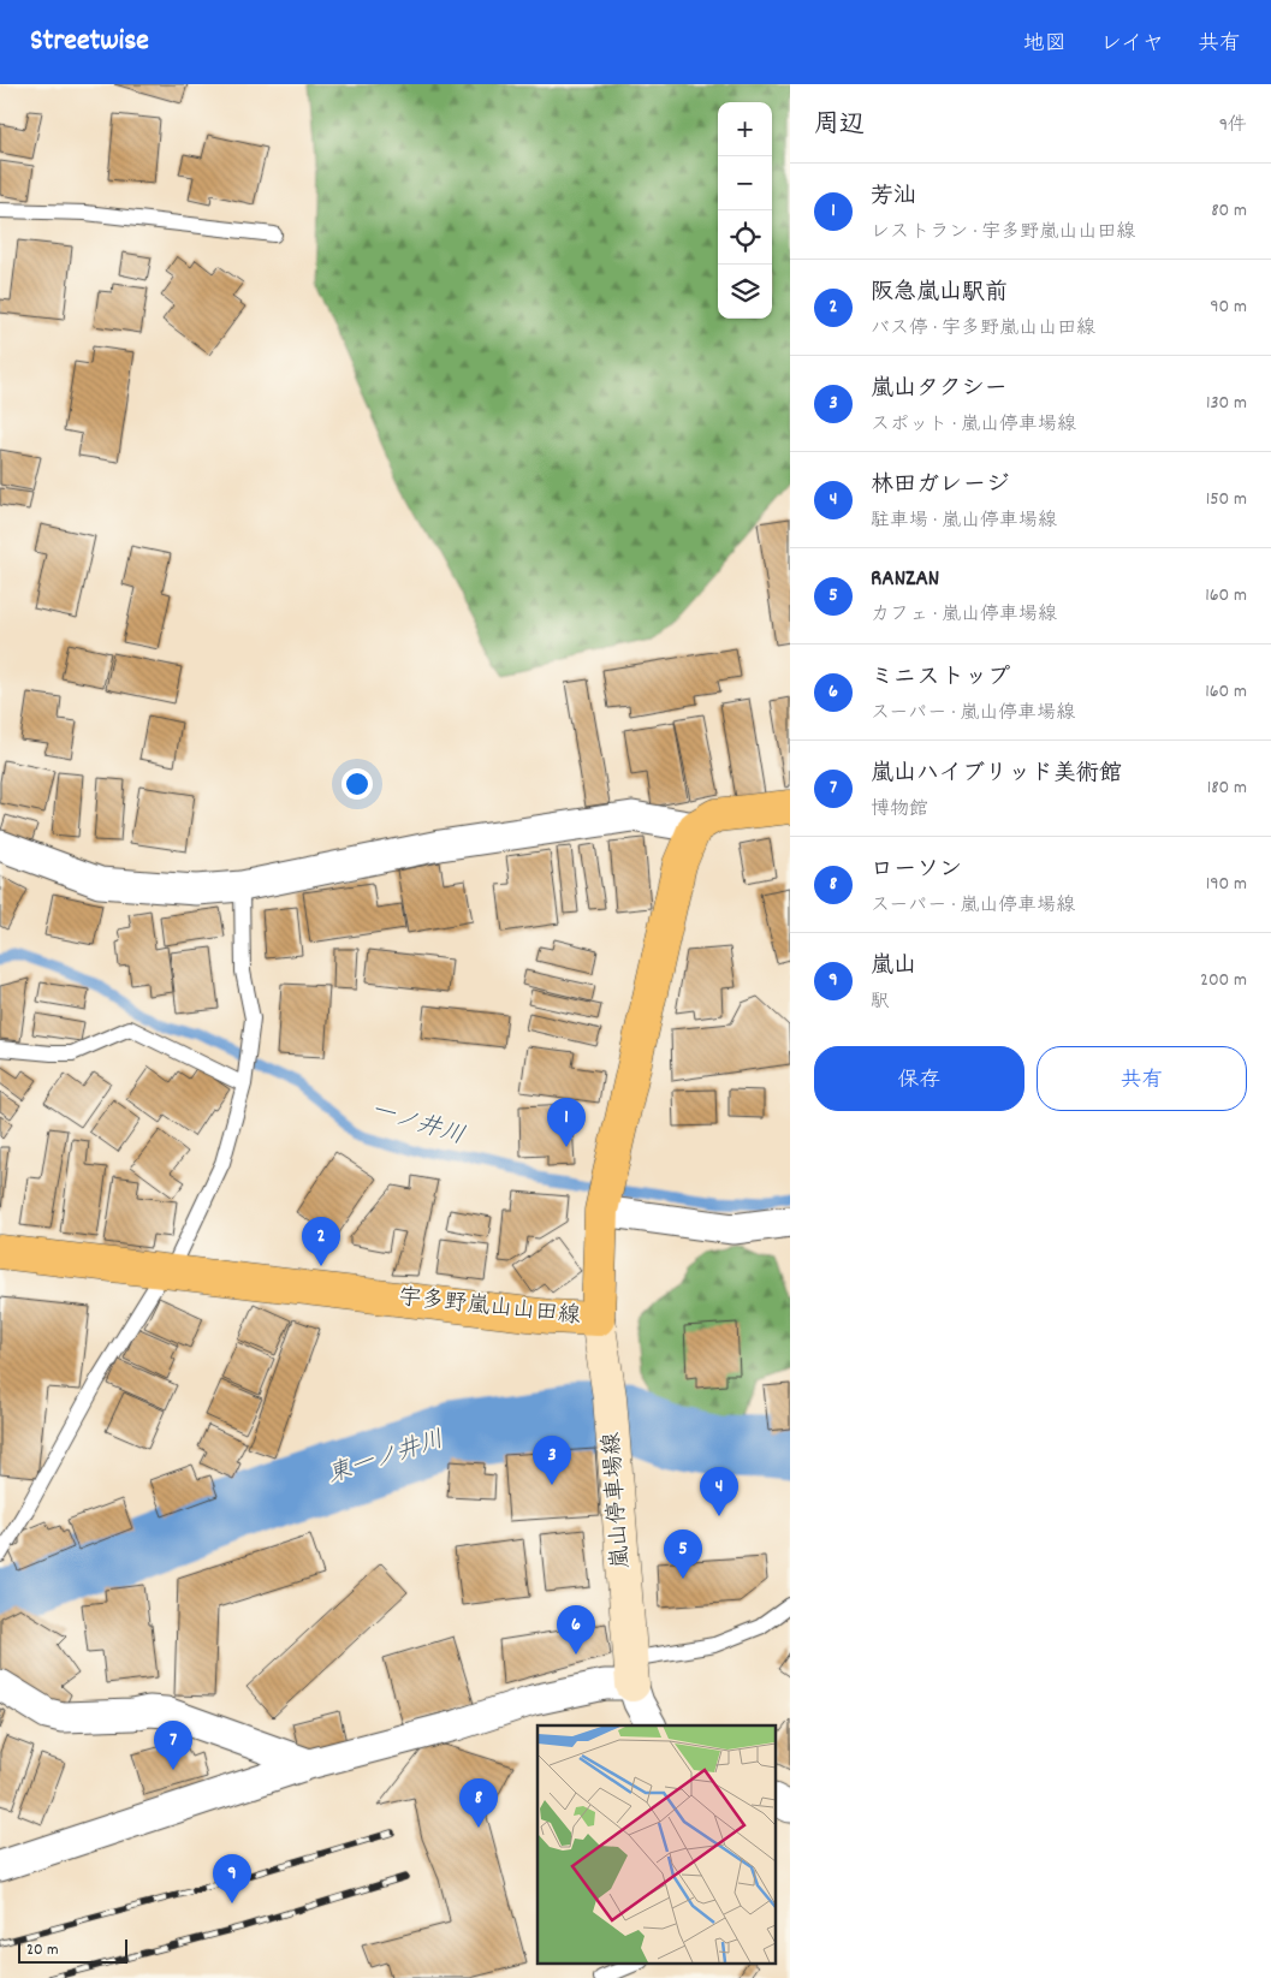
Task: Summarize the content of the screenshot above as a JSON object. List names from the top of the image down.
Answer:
{
  "streets": {
    "main road": ["宇多野嵐山山田線", "嵐山停車場線"]
  },
  "crossings": [
    ["宇多野嵐山山田線", "嵐山停車場線"]
  ],
  "water": ["一ノ井川", "東一ノ井川"],
  "scale_bar": "20 m",
  "page": {
    "header": "Streetwise",
    "nav": ["地図", "レイヤ", "共有"],
    "heading": ["周辺", "9件"],
    "map_buttons": ["+", "−"],
    "list": [
      {
        "mark": "1",
        "name": "芳汕",
        "note": "レストラン · 宇多野嵐山山田線",
        "value": "80 m"
      },
      {
        "mark": "2",
        "name": "阪急嵐山駅前",
        "note": "バス停 · 宇多野嵐山山田線",
        "value": "90 m"
      },
      {
        "mark": "3",
        "name": "嵐山タクシー",
        "note": "スポット · 嵐山停車場線",
        "value": "130 m"
      },
      {
        "mark": "4",
        "name": "林田ガレージ",
        "note": "駐車場 · 嵐山停車場線",
        "value": "150 m"
      },
      {
        "mark": "5",
        "name": "RANZAN",
        "note": "カフェ · 嵐山停車場線",
        "value": "160 m"
      },
      {
        "mark": "6",
        "name": "ミニストップ",
        "note": "スーパー · 嵐山停車場線",
        "value": "160 m"
      },
      {
        "mark": "7",
        "name": "嵐山ハイブリッド美術館",
        "note": "博物館",
        "value": "180 m"
      },
      {
        "mark": "8",
        "name": "ローソン",
        "note": "スーパー · 嵐山停車場線",
        "value": "190 m"
      },
      {
        "mark": "9",
        "name": "嵐山",
        "note": "駅",
        "value": "200 m"
      }
    ],
    "buttons": ["保存", "共有"],
    "pins": [
      "1",
      "2",
      "3",
      "4",
      "5",
      "6",
      "7",
      "8",
      "9"
    ],
    "scale": "20 m"
  }
}
